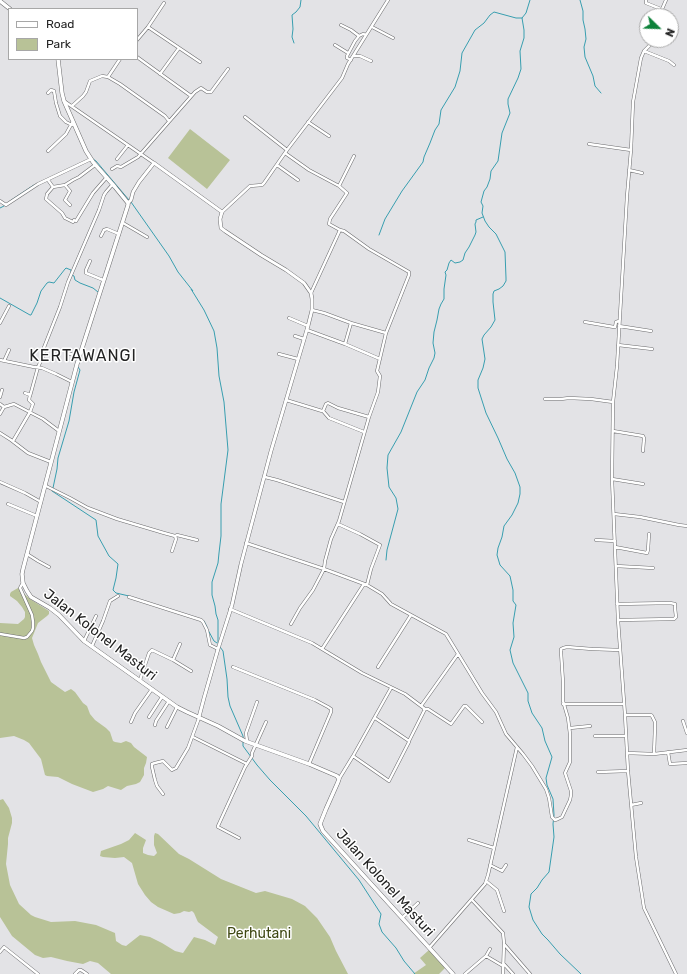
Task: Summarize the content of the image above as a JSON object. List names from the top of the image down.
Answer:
{
  "streets": {
    "main road": ["Jalan Kolonel Masturi"]
  },
  "districts": ["KERTAWANGI"],
  "parks": ["Perhutani"],
  "legend": ["Road", "Park"],
  "north": "bottom right"
}
